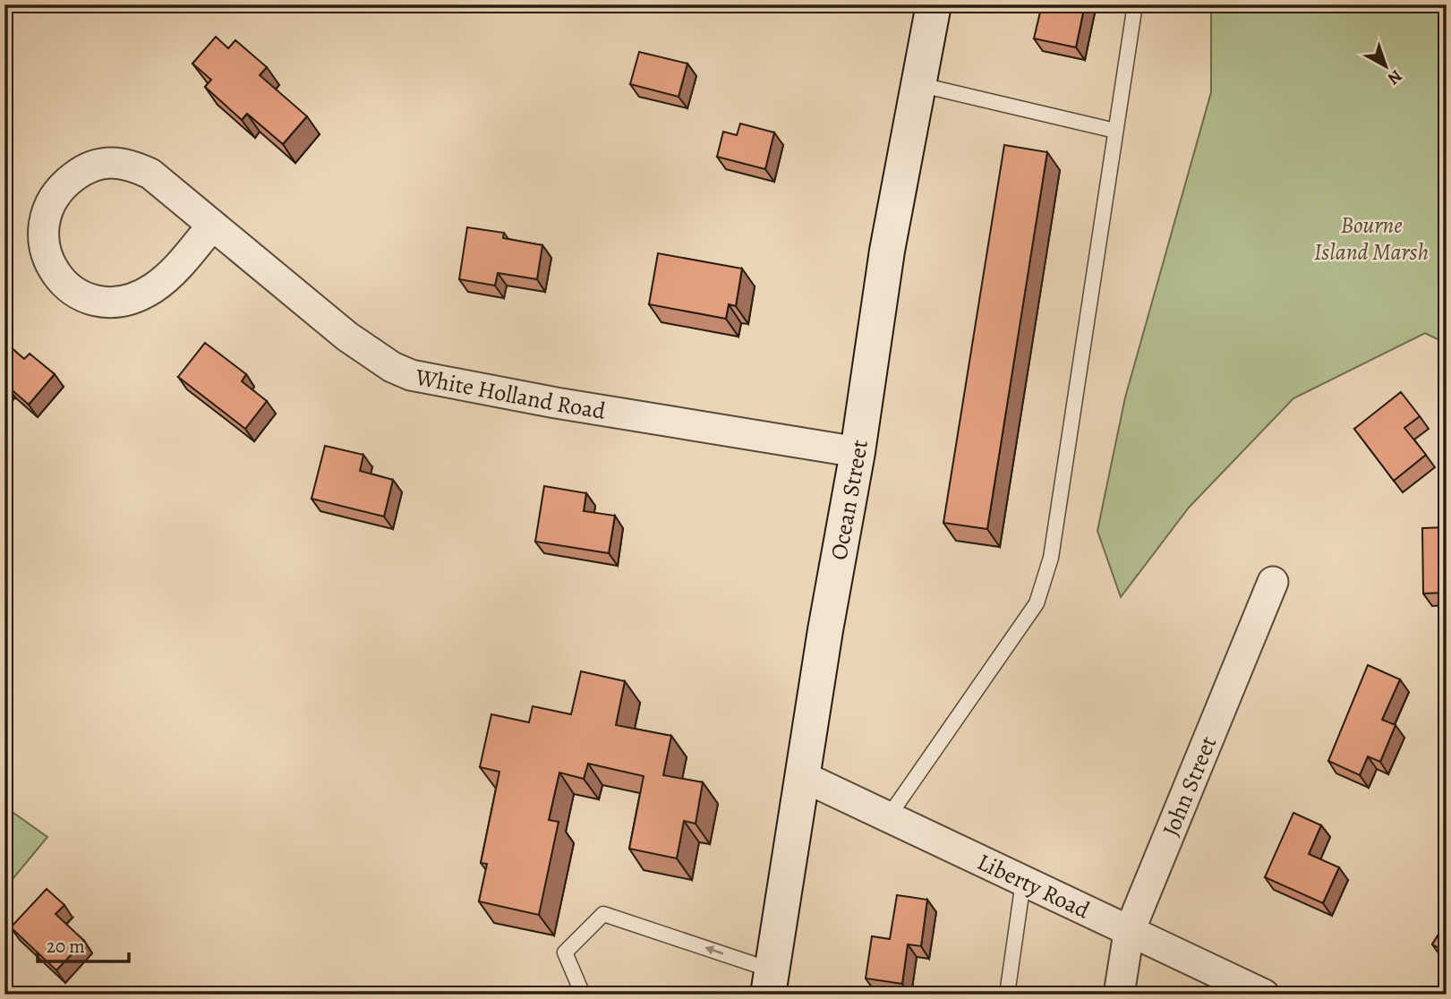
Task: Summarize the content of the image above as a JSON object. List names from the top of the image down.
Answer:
{
  "streets": {
    "main road": ["Ocean Street"],
    "street": ["White Holland Road", "John Street", "Liberty Road"]
  },
  "crossings": [
    ["White Holland Road", "Ocean Street"],
    ["Ocean Street", "Liberty Road"],
    ["John Street", "Liberty Road"]
  ],
  "parks": ["Bourne Island Marsh"],
  "scale_bar": "20 m",
  "north": "bottom right"
}
